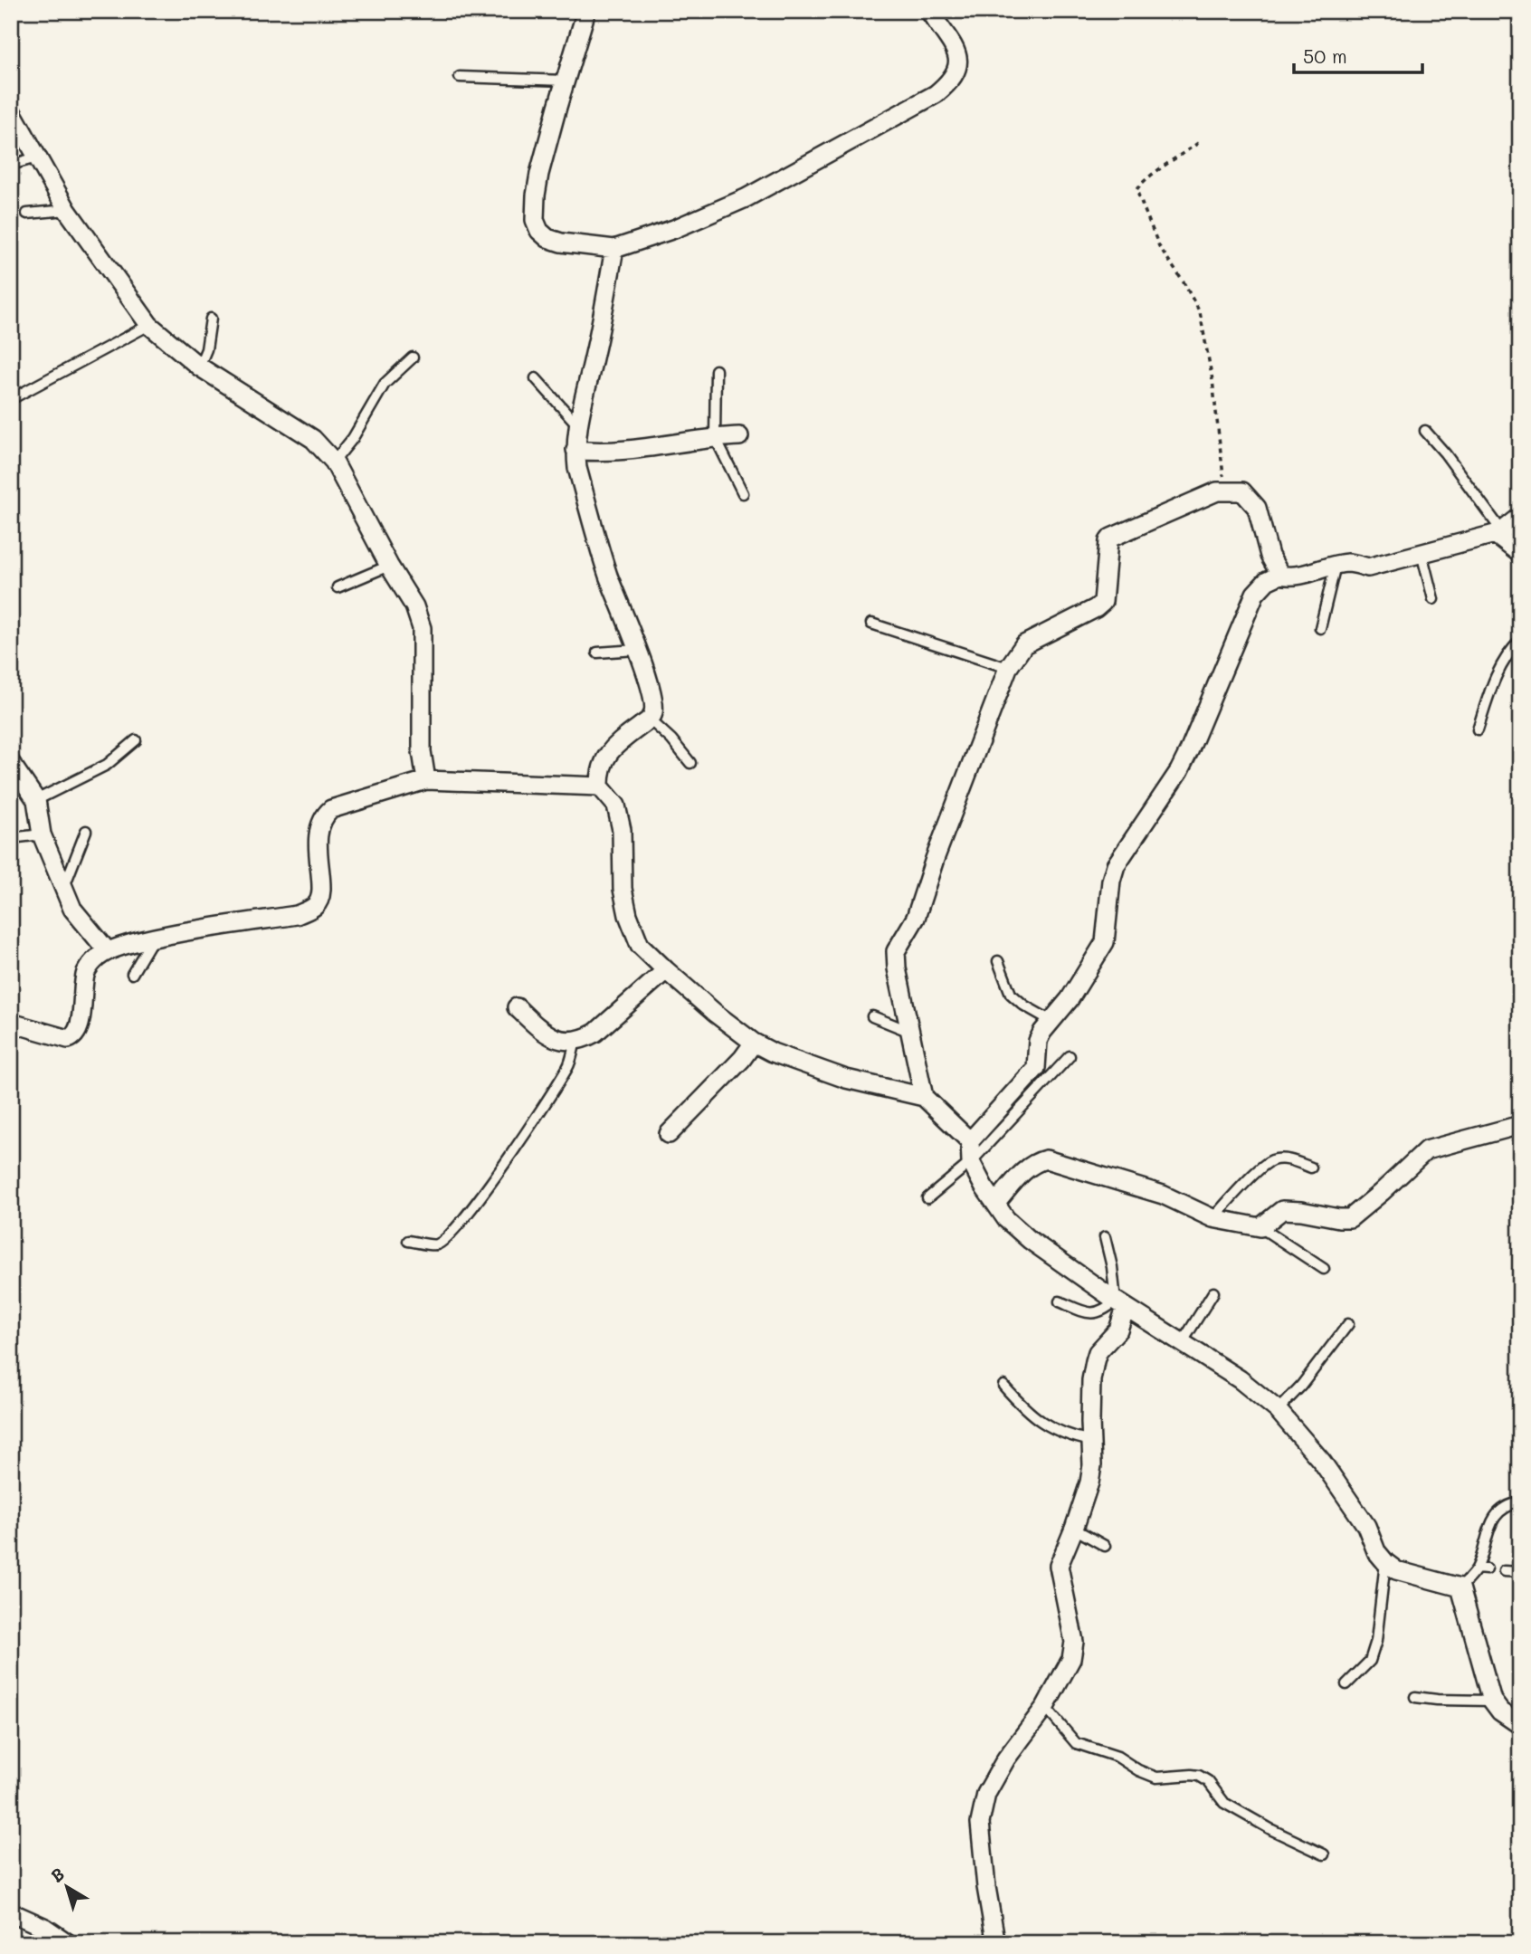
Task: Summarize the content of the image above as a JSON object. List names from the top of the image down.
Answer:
{
  "scale_bar": "50 m",
  "north": "top left"
}
